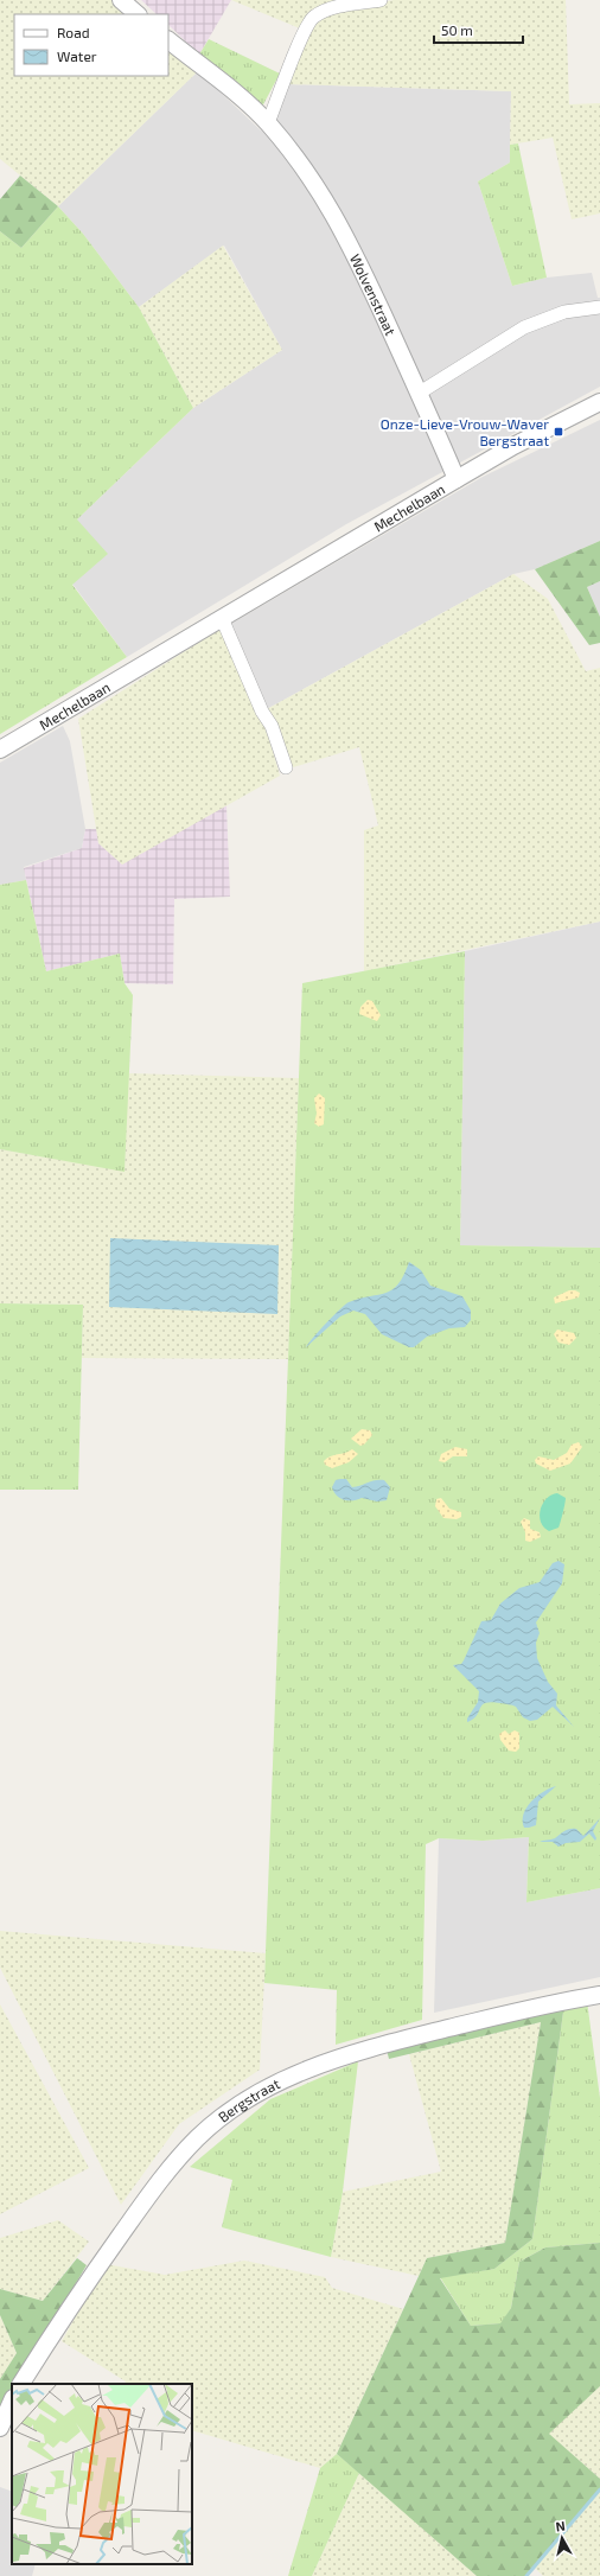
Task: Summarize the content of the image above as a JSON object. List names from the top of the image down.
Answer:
{
  "streets": {
    "street": ["Wolvenstraat", "Mechelbaan", "Bergstraat"]
  },
  "crossings": [
    ["Wolvenstraat", "Mechelbaan"]
  ],
  "places": {
    "transit": ["Onze-Lieve-Vrouw-Waver Bergstraat"]
  },
  "legend": ["Road", "Water"],
  "scale_bar": "50 m",
  "north": "top"
}
